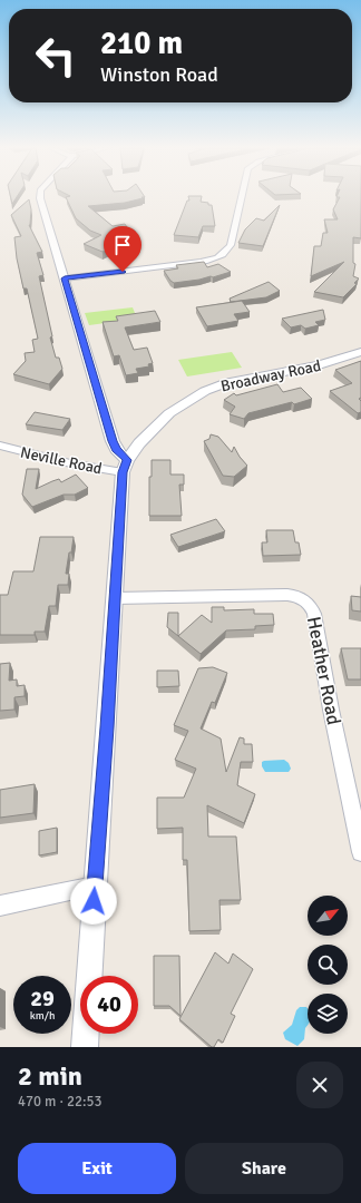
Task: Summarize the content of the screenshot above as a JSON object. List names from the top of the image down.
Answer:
{
  "streets": {
    "street": ["Broadway Road", "Neville Road", "Heather Road"]
  },
  "crossings": [
    ["Broadway Road", "Neville Road"]
  ],
  "north": "top right",
  "page": {
    "turn": ["210 m", "Winston Road"],
    "speed": "29 km/h",
    "limit": "40",
    "heading": ["2 min", "470 m · 22:53"],
    "buttons": ["Exit", "Share"]
  }
}
